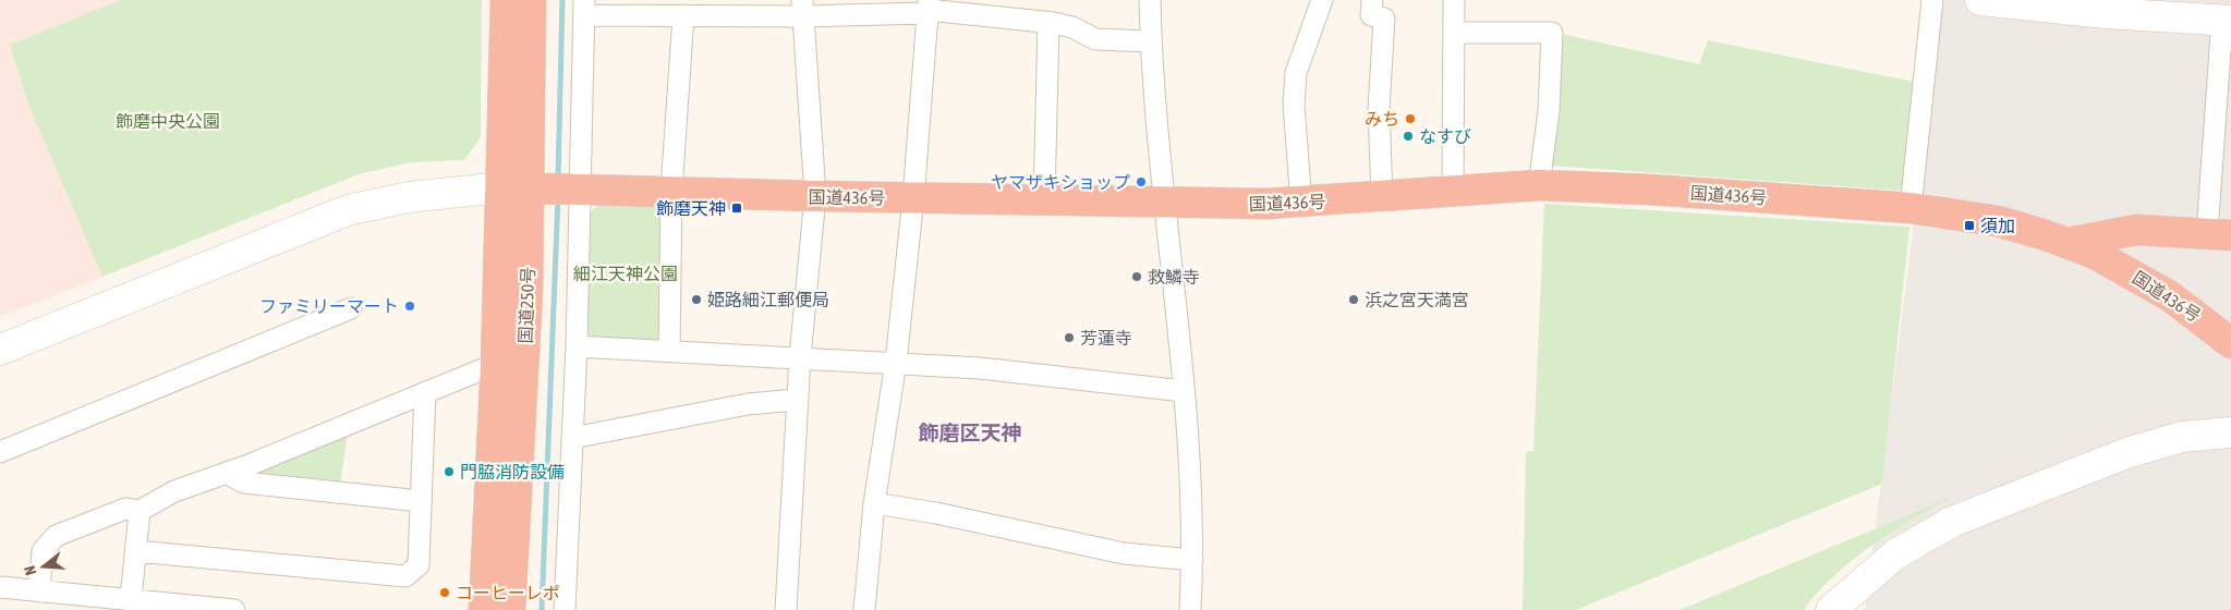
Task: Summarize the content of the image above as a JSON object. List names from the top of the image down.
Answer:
{
  "streets": {
    "highway": ["国道436号", "国道250号"]
  },
  "crossings": [
    ["国道436号", "国道250号"]
  ],
  "districts": ["飾磨区天神"],
  "parks": ["飾磨中央公園", "細江天神公園"],
  "places": {
    "other": [
      "みち",
      "なすび",
      "ヤマザキショップ",
      "救鱗寺",
      "姫路細江郵便局",
      "浜之宮天満宮",
      "ファミリーマート",
      "芳蓮寺",
      "門脇消防設備",
      "コーヒーレポ"
    ],
    "transit": ["飾磨天神", "須加"]
  },
  "north": "left"
}
